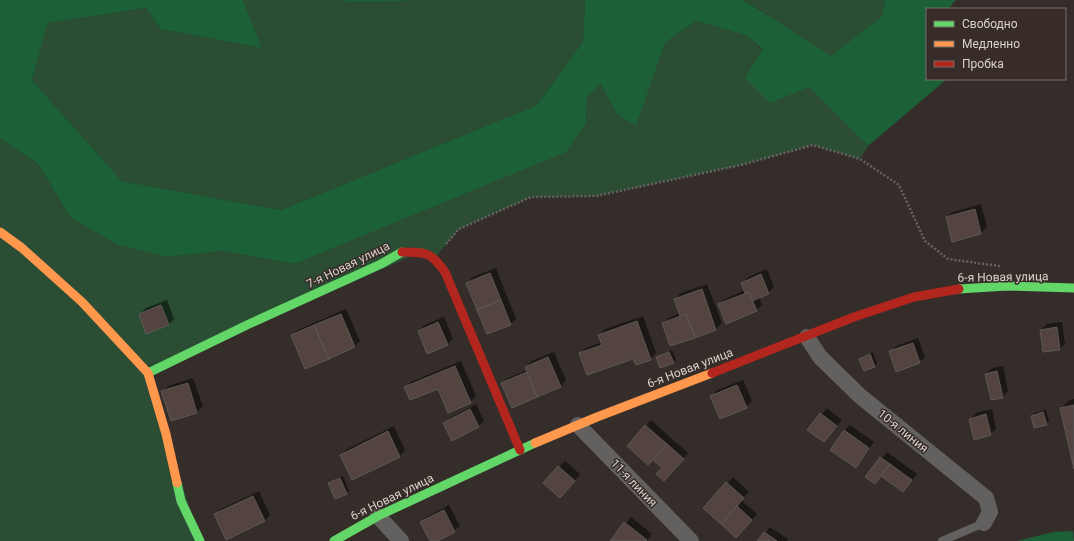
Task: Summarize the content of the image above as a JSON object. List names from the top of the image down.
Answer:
{
  "streets": {
    "street": [
      "7-я Новая улица",
      "6-я Новая улица",
      "10-я линия",
      "11-я линия"
    ]
  },
  "crossings": [
    ["6-я Новая улица", "10-я линия"],
    ["6-я Новая улица", "11-я линия"]
  ],
  "legend": ["Свободно", "Медленно", "Пробка"]
}
